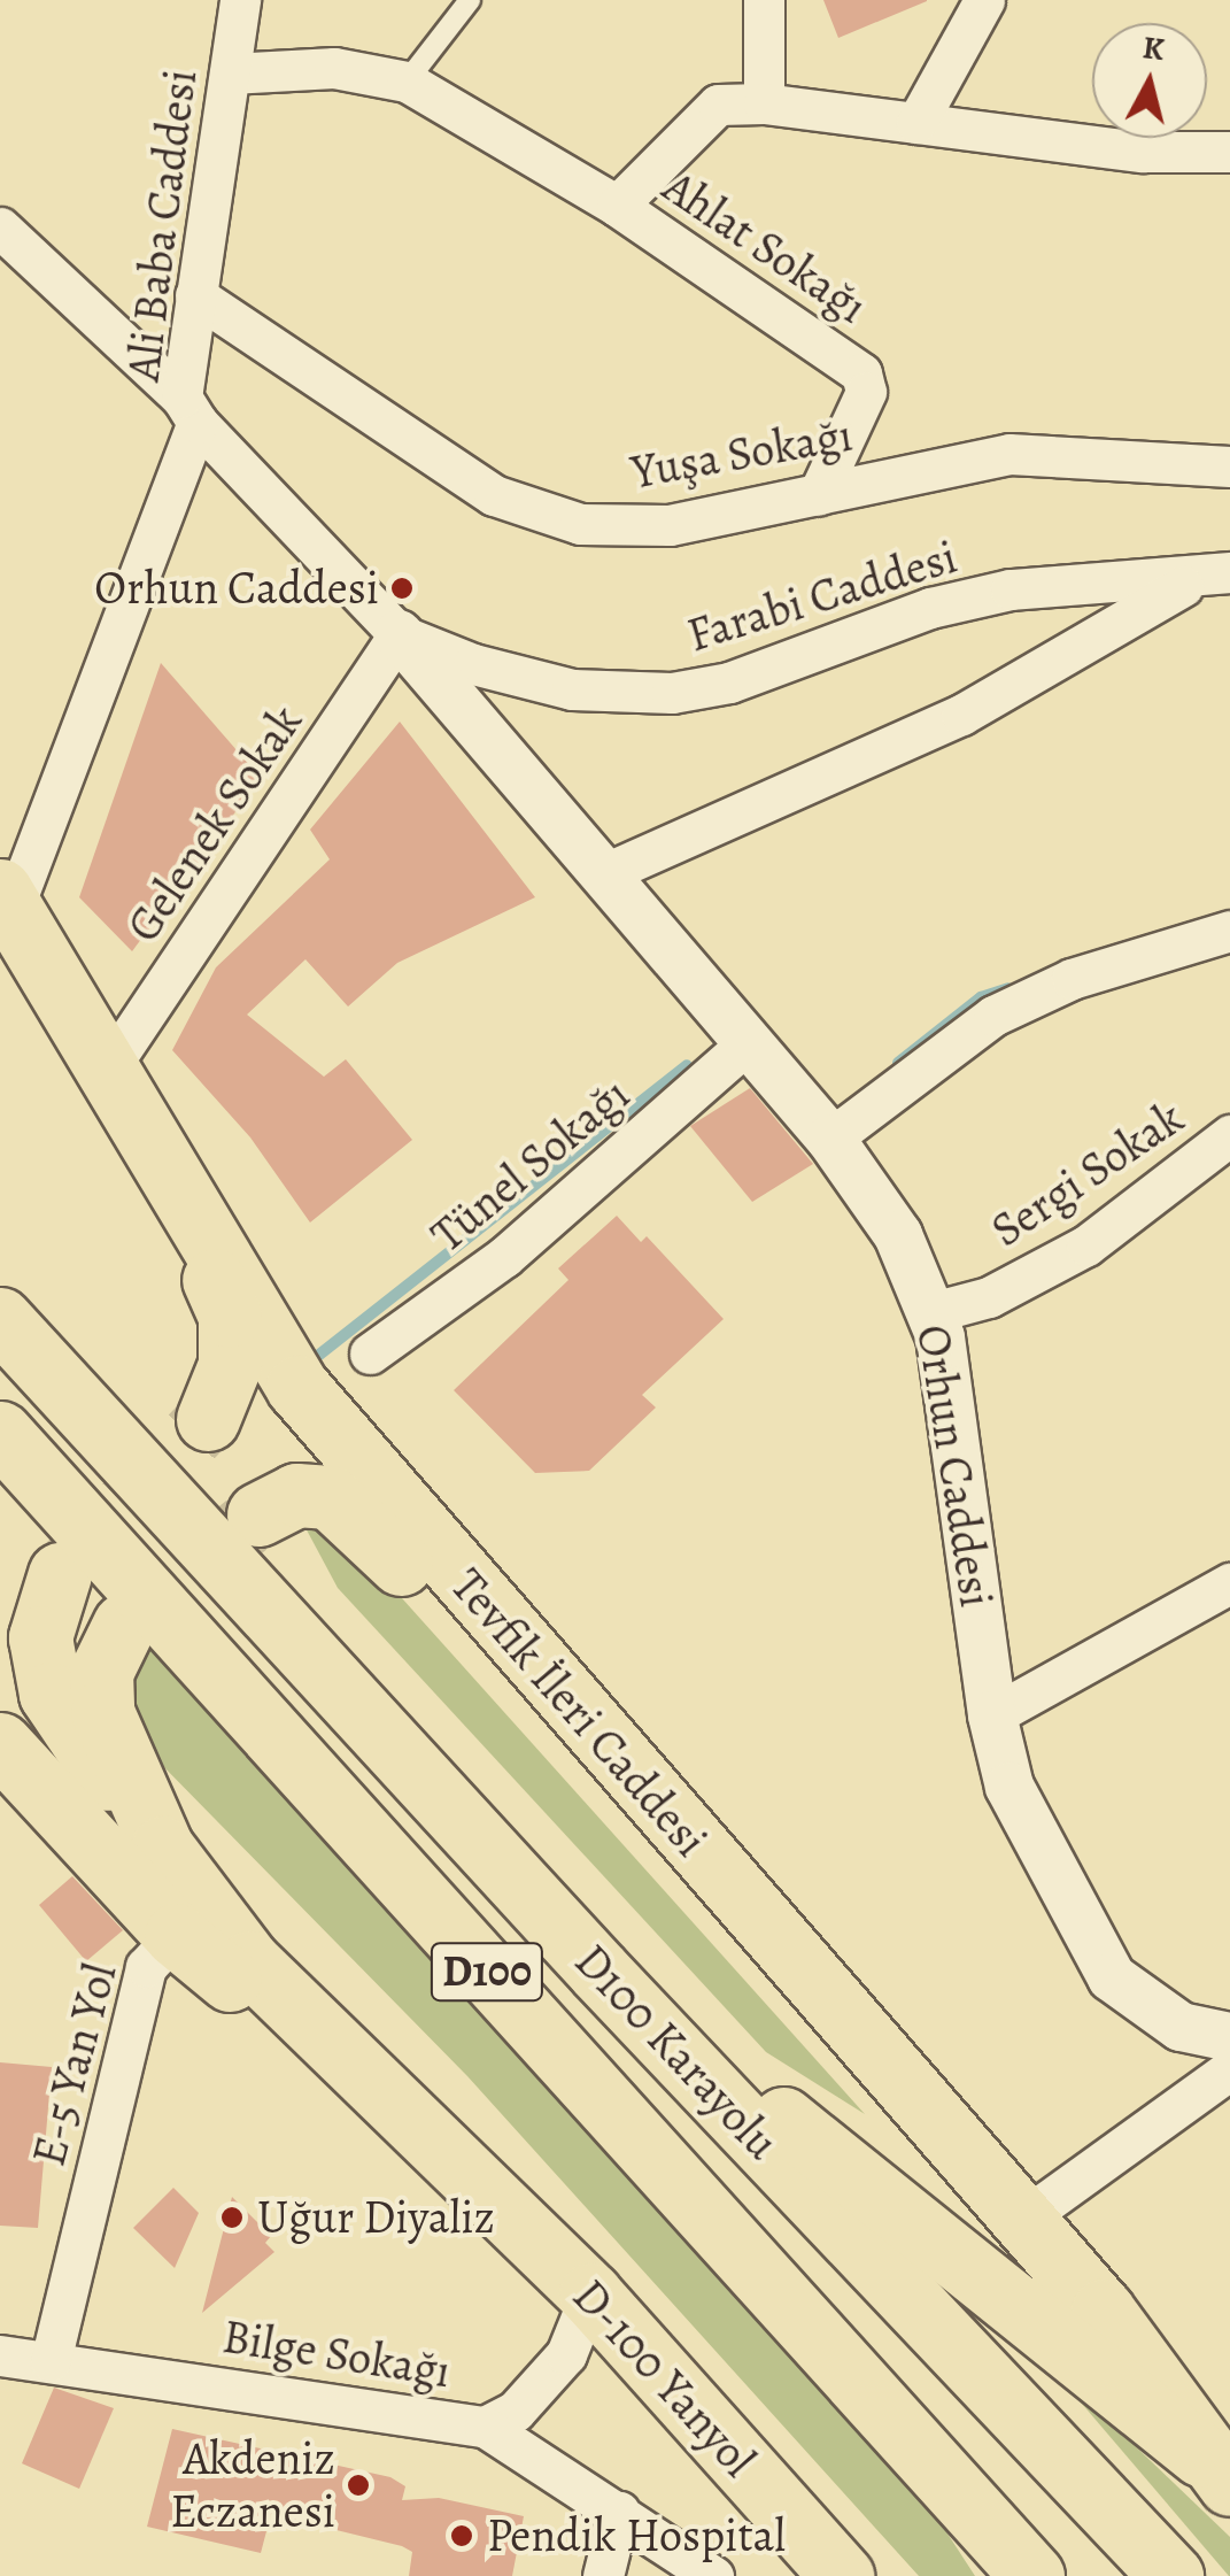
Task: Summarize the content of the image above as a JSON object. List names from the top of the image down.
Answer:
{
  "streets": {
    "main road": [
      "Tevfik İleri Caddesi",
      "D100",
      "D100 Karayolu",
      "D-100 Yanyol"
    ],
    "street": [
      "Ali Baba Caddesi",
      "Ahlat Sokağı",
      "Yuşa Sokağı",
      "Farabi Caddesi",
      "Gelenek Sokak",
      "Tünel Sokağı",
      "Sergi Sokak",
      "Orhun Caddesi",
      "E-5 Yan Yol",
      "Bilge Sokağı"
    ]
  },
  "crossings": [
    ["Ali Baba Caddesi", "Ahlat Sokağı"],
    ["Ali Baba Caddesi", "Yuşa Sokağı"],
    ["Ali Baba Caddesi", "Farabi Caddesi"],
    ["Ali Baba Caddesi", "Tevfik İleri Caddesi"],
    ["Ahlat Sokağı", "Yuşa Sokağı"],
    ["Farabi Caddesi", "Gelenek Sokak"],
    ["Farabi Caddesi", "Orhun Caddesi"],
    ["Gelenek Sokak", "Orhun Caddesi"],
    ["Gelenek Sokak", "Tevfik İleri Caddesi"],
    ["Tünel Sokağı", "Orhun Caddesi"],
    ["Sergi Sokak", "Orhun Caddesi"],
    ["E-5 Yan Yol", "Bilge Sokağı"],
    ["Bilge Sokağı", "D-100 Yanyol"]
  ],
  "places": [
    "Orhun Caddesi̇",
    "Uğur Diyaliz",
    "Akdeniz Eczanesi",
    "Pendik Hospital"
  ],
  "north": "top"
}
